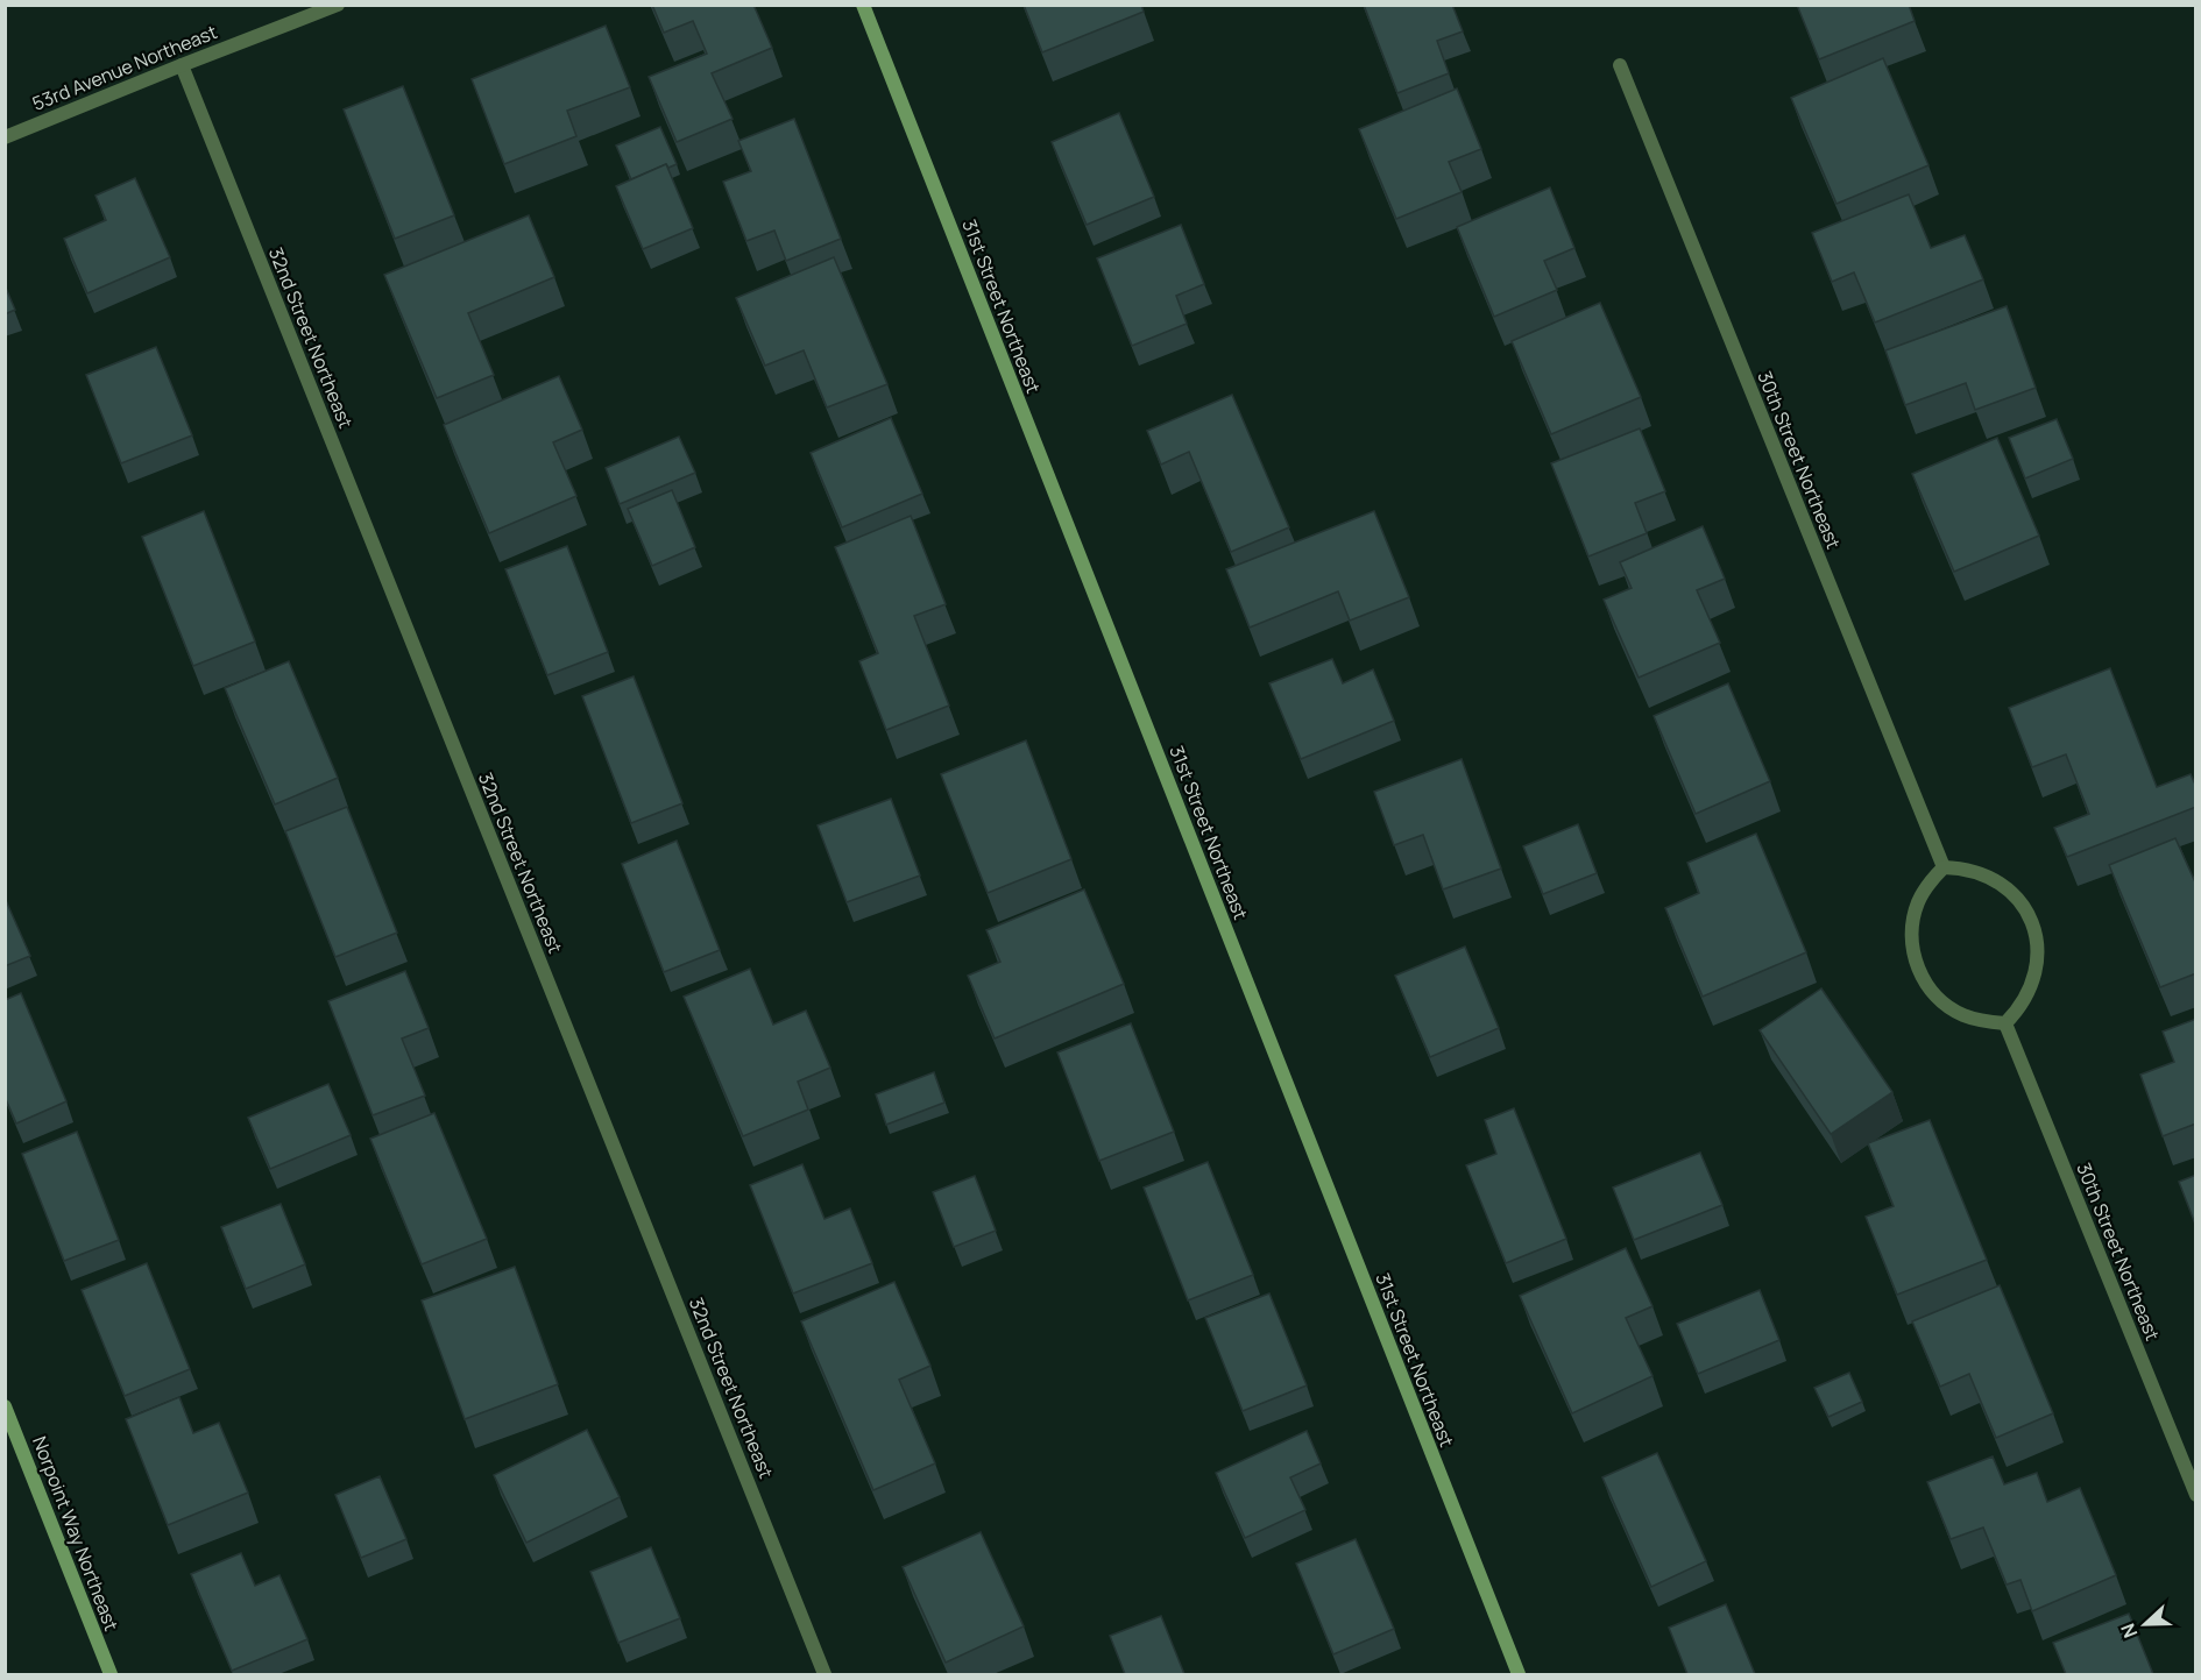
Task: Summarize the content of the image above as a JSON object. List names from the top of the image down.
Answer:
{
  "streets": {
    "street": [
      "53rd Avenue Northeast",
      "31st Street Northeast",
      "32nd Street Northeast",
      "30th Street Northeast",
      "Norpoint Way Northeast"
    ]
  },
  "crossings": [
    ["53rd Avenue Northeast", "32nd Street Northeast"]
  ],
  "north": "left"
}
